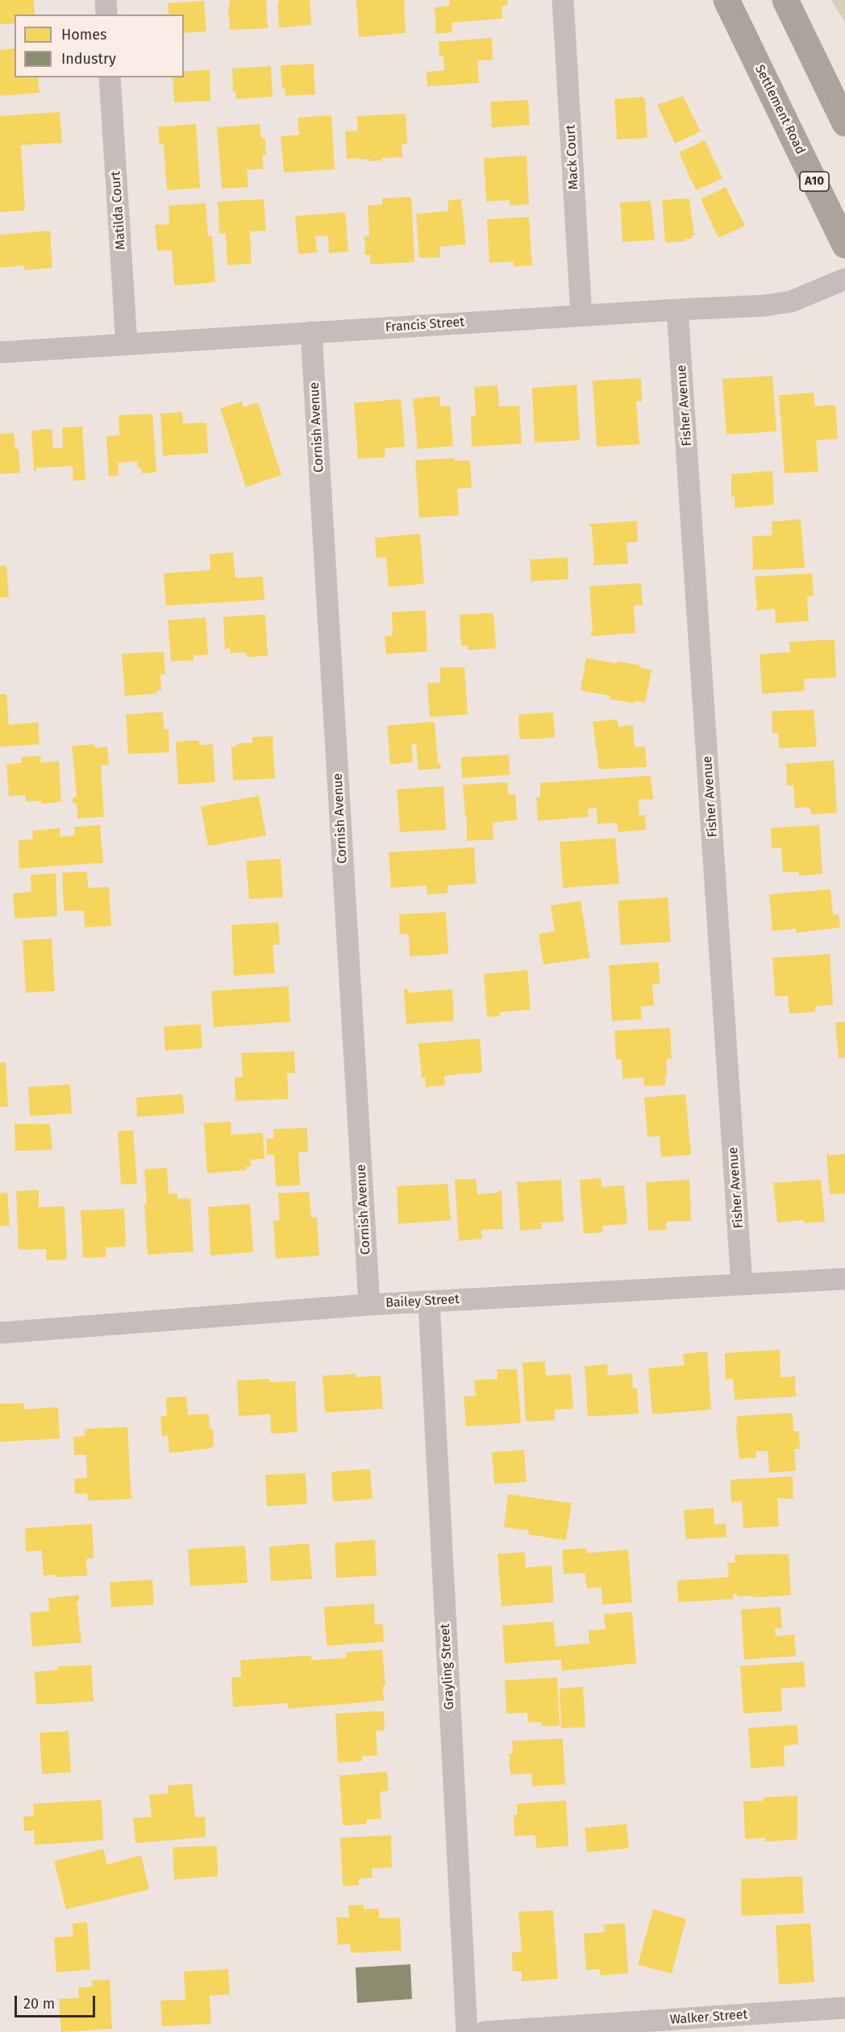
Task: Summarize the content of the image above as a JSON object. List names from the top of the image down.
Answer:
{
  "streets": {
    "highway": ["Settlement Road", "A10"],
    "street": [
      "Mack Court",
      "Matilda Court",
      "Francis Street",
      "Fisher Avenue",
      "Cornish Avenue",
      "Bailey Street",
      "Grayling Street",
      "Walker Street"
    ]
  },
  "crossings": [
    ["Mack Court", "Francis Street"],
    ["Matilda Court", "Francis Street"],
    ["Francis Street", "Fisher Avenue"],
    ["Francis Street", "Cornish Avenue"],
    ["Fisher Avenue", "Bailey Street"],
    ["Cornish Avenue", "Bailey Street"],
    ["Bailey Street", "Grayling Street"]
  ],
  "legend": ["Homes", "Industry"],
  "scale_bar": "20 m"
}
